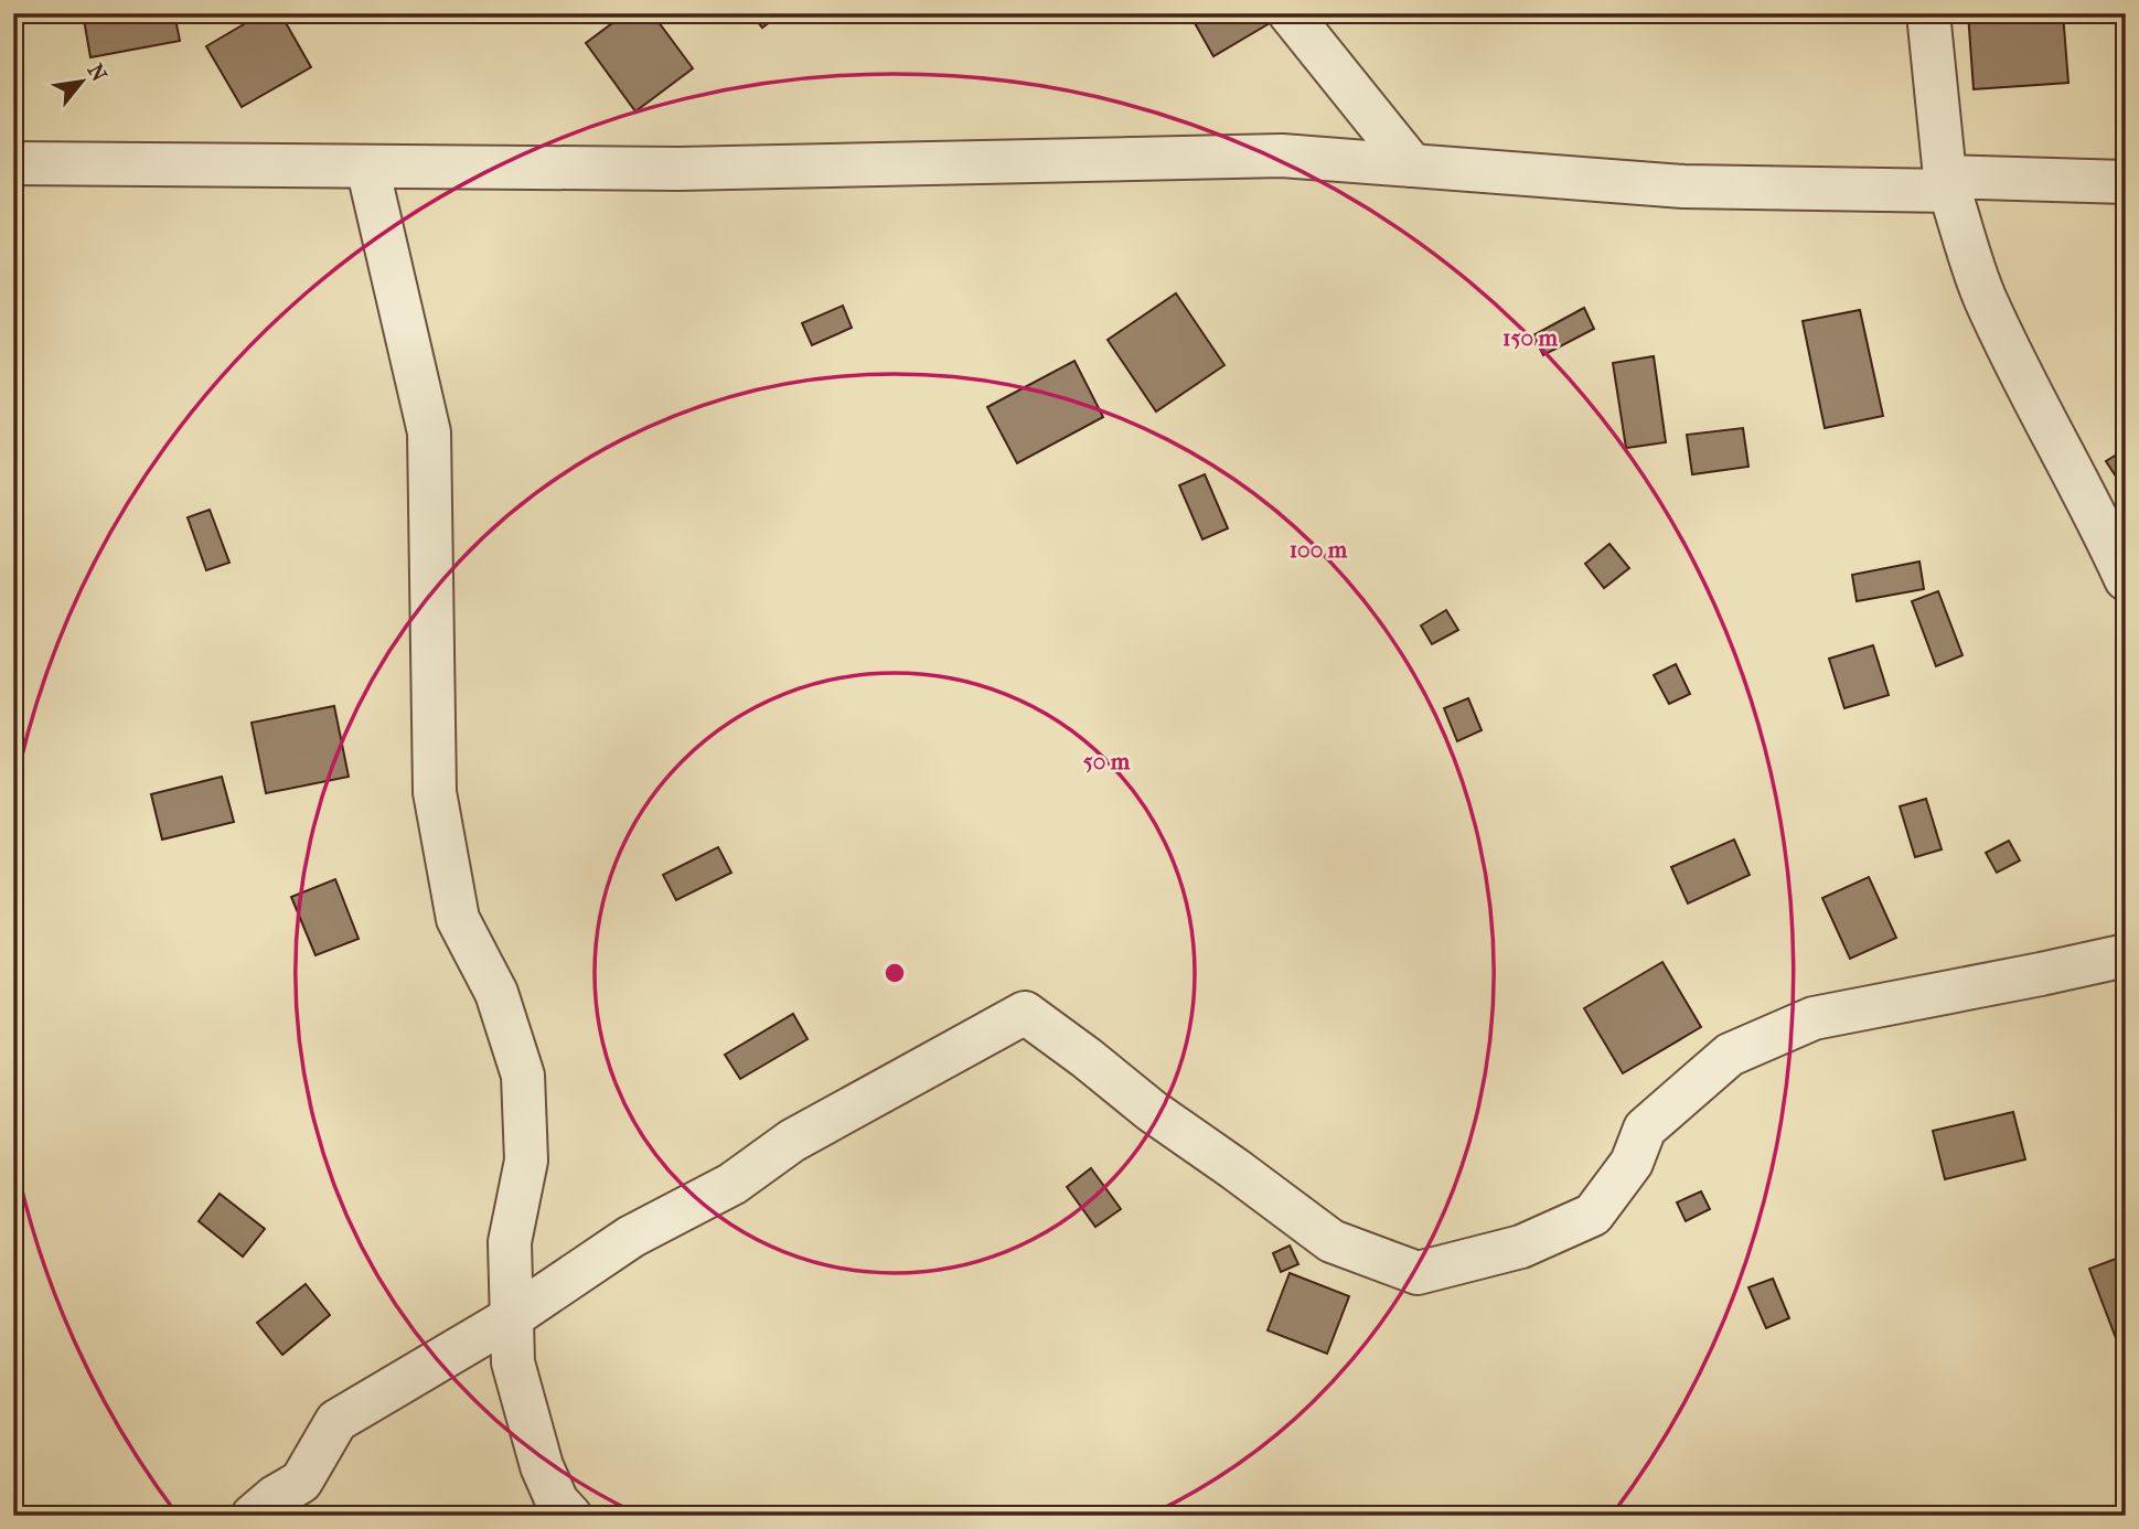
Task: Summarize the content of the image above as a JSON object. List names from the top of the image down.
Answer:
{
  "north": "top right",
  "rings": ["150 m", "100 m", "50 m"]
}
